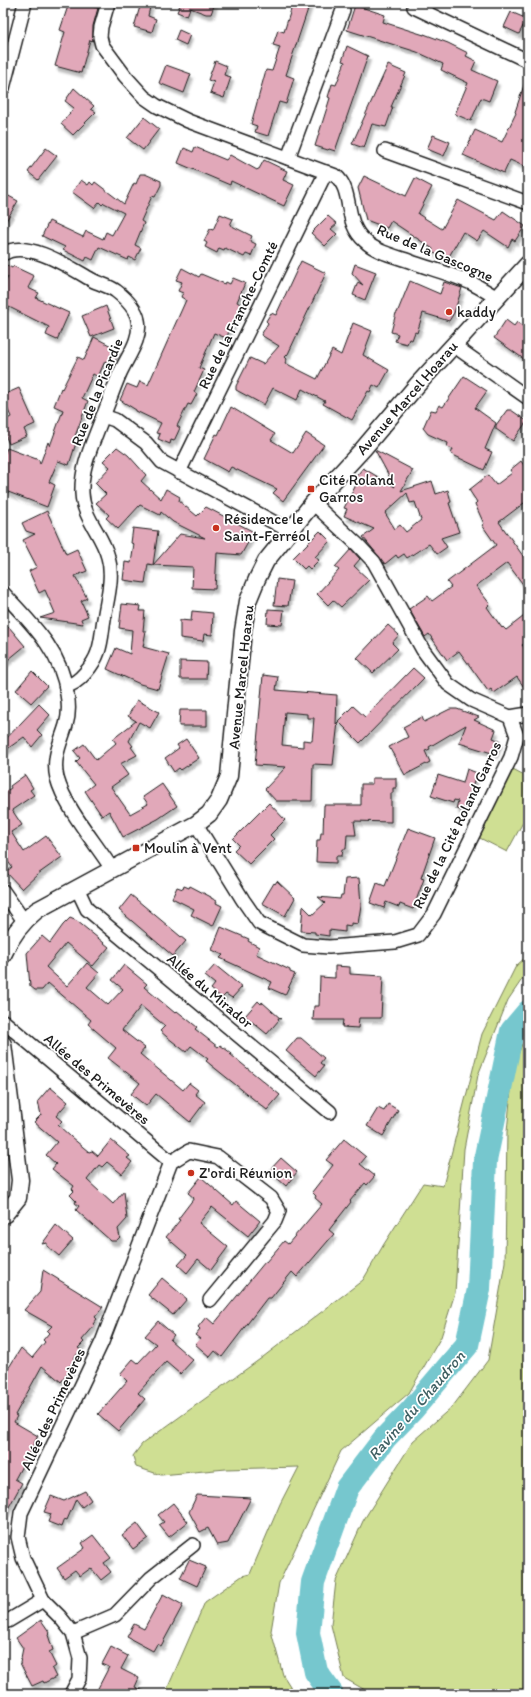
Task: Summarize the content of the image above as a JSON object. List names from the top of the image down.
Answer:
{
  "streets": {
    "main road": ["Avenue Marcel Hoarau"],
    "street": [
      "Rue de la Gascogne",
      "Rue de la Franche-Comté",
      "Rue de la Picardie",
      "Rue de la Cité Roland Garros",
      "Allée du Mirador",
      "Allée des Primevères"
    ]
  },
  "crossings": [
    ["Rue de la Gascogne", "Rue de la Franche-Comté"],
    ["Rue de la Gascogne", "Avenue Marcel Hoarau"],
    ["Avenue Marcel Hoarau", "Rue de la Cité Roland Garros"],
    ["Avenue Marcel Hoarau", "Allée du Mirador"]
  ],
  "water": ["Ravine du Chaudron"],
  "places": {
    "other": ["kaddy", "Résidence le Saint-Ferréol", "Z'ordi Réunion"],
    "transit": ["Cité Roland Garros", "Moulin à Vent"]
  }
}
